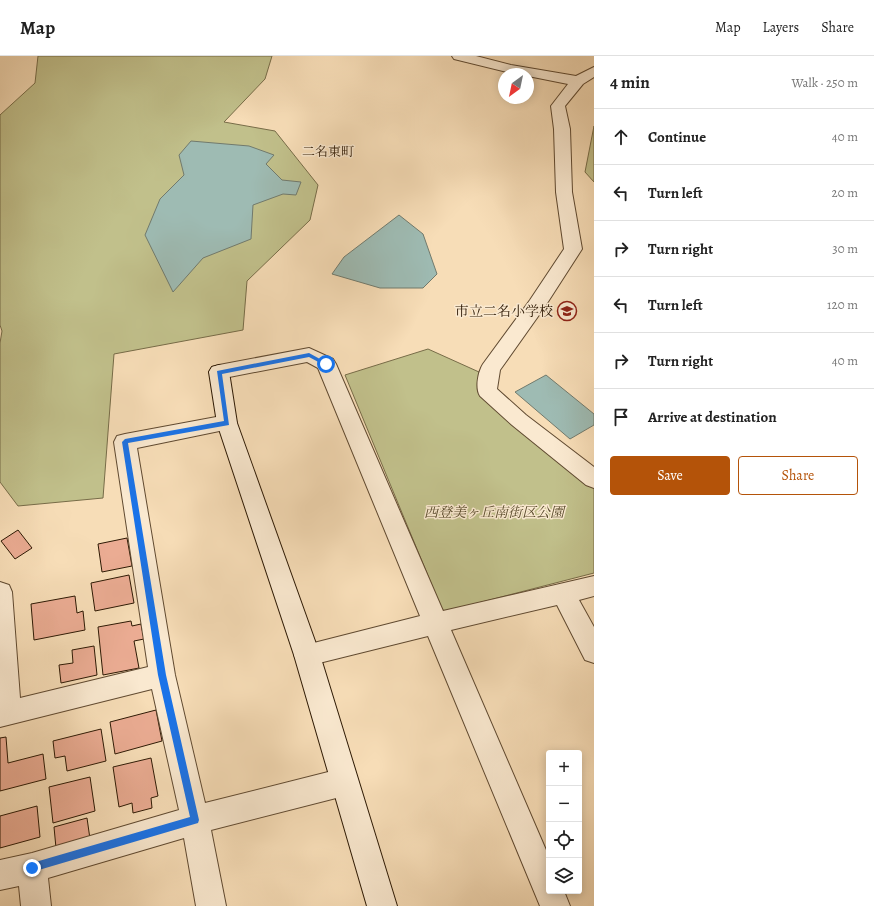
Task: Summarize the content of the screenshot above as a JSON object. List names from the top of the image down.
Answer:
{
  "districts": ["二名東町"],
  "parks": ["西登美ヶ丘南街区公園"],
  "places": {
    "school or university": ["市立二名小学校"]
  },
  "north": "bottom left",
  "page": {
    "header": "Map",
    "nav": ["Map", "Layers", "Share"],
    "heading": ["4 min", "Walk · 250 m"],
    "list": [
      ["Continue", "40 m"],
      ["Turn left", "20 m"],
      ["Turn right", "30 m"],
      ["Turn left", "120 m"],
      ["Turn right", "40 m"],
      "Arrive at destination"
    ],
    "buttons": ["Save", "Share"],
    "map_buttons": ["+", "−"]
  }
}
